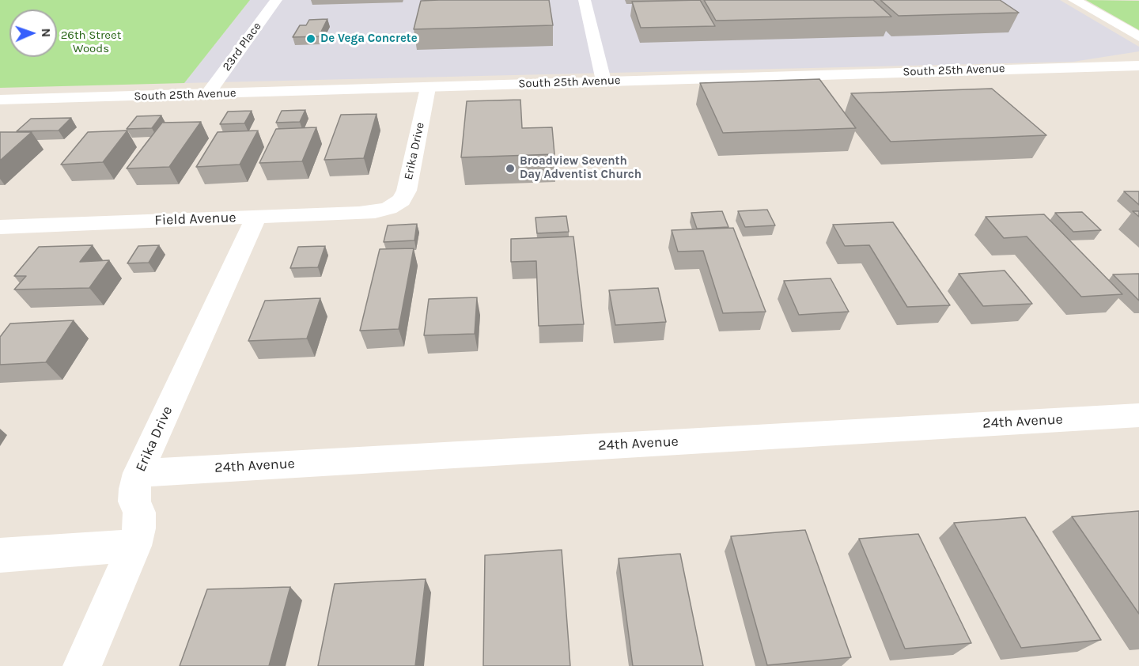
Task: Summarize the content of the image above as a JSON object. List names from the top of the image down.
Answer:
{
  "streets": {
    "street": [
      "23rd Place",
      "South 25th Avenue",
      "Erika Drive",
      "Field Avenue",
      "24th Avenue"
    ]
  },
  "crossings": [
    ["23rd Place", "South 25th Avenue"],
    ["South 25th Avenue", "Erika Drive"],
    ["Erika Drive", "Field Avenue"],
    ["Erika Drive", "24th Avenue"]
  ],
  "parks": ["26th Street Woods"],
  "places": ["De Vega Concrete", "Broadview Seventh Day Adventist Church"],
  "north": "right"
}
